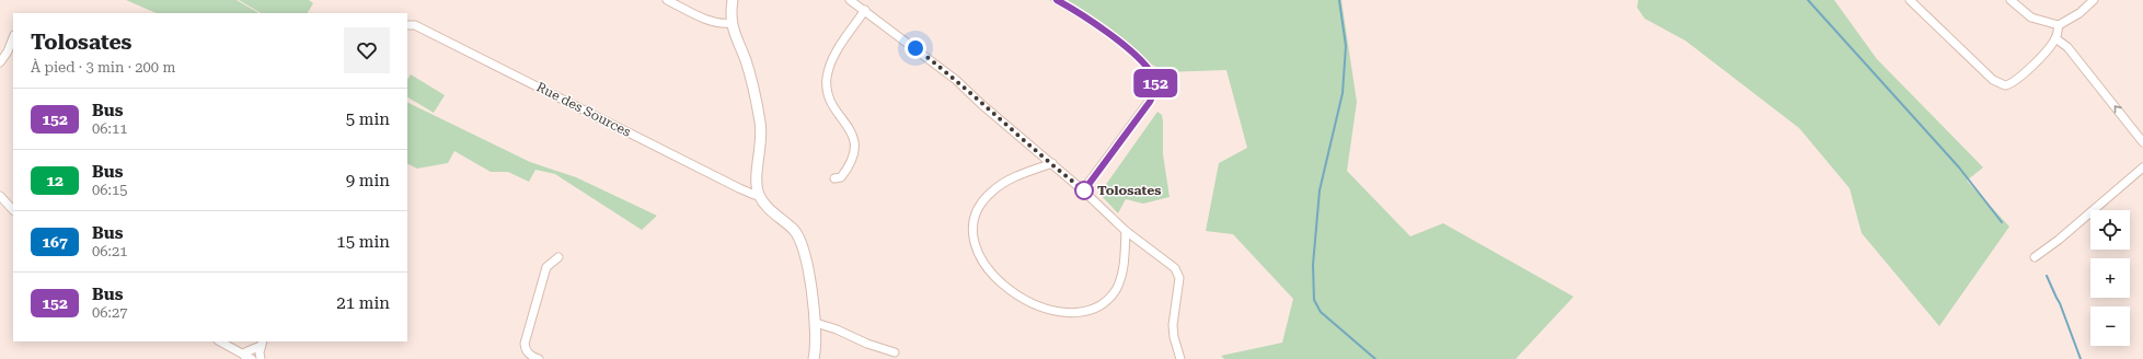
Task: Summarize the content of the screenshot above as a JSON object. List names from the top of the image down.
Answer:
{
  "streets": {
    "street": ["Rue des Sources"]
  },
  "places": ["Tolosates"],
  "lines": ["bus line 152"],
  "page": {
    "on_map": "152",
    "heading": ["Tolosates", "À pied · 3 min · 200 m"],
    "list": [
      {
        "mark": "152",
        "name": "Bus",
        "note": "06:11",
        "value": "5 min"
      },
      {
        "mark": "12",
        "name": "Bus",
        "note": "06:15",
        "value": "9 min"
      },
      {
        "mark": "167",
        "name": "Bus",
        "note": "06:21",
        "value": "15 min"
      },
      {
        "mark": "152",
        "name": "Bus",
        "note": "06:27",
        "value": "21 min"
      }
    ],
    "map_buttons": ["+", "−"]
  }
}
